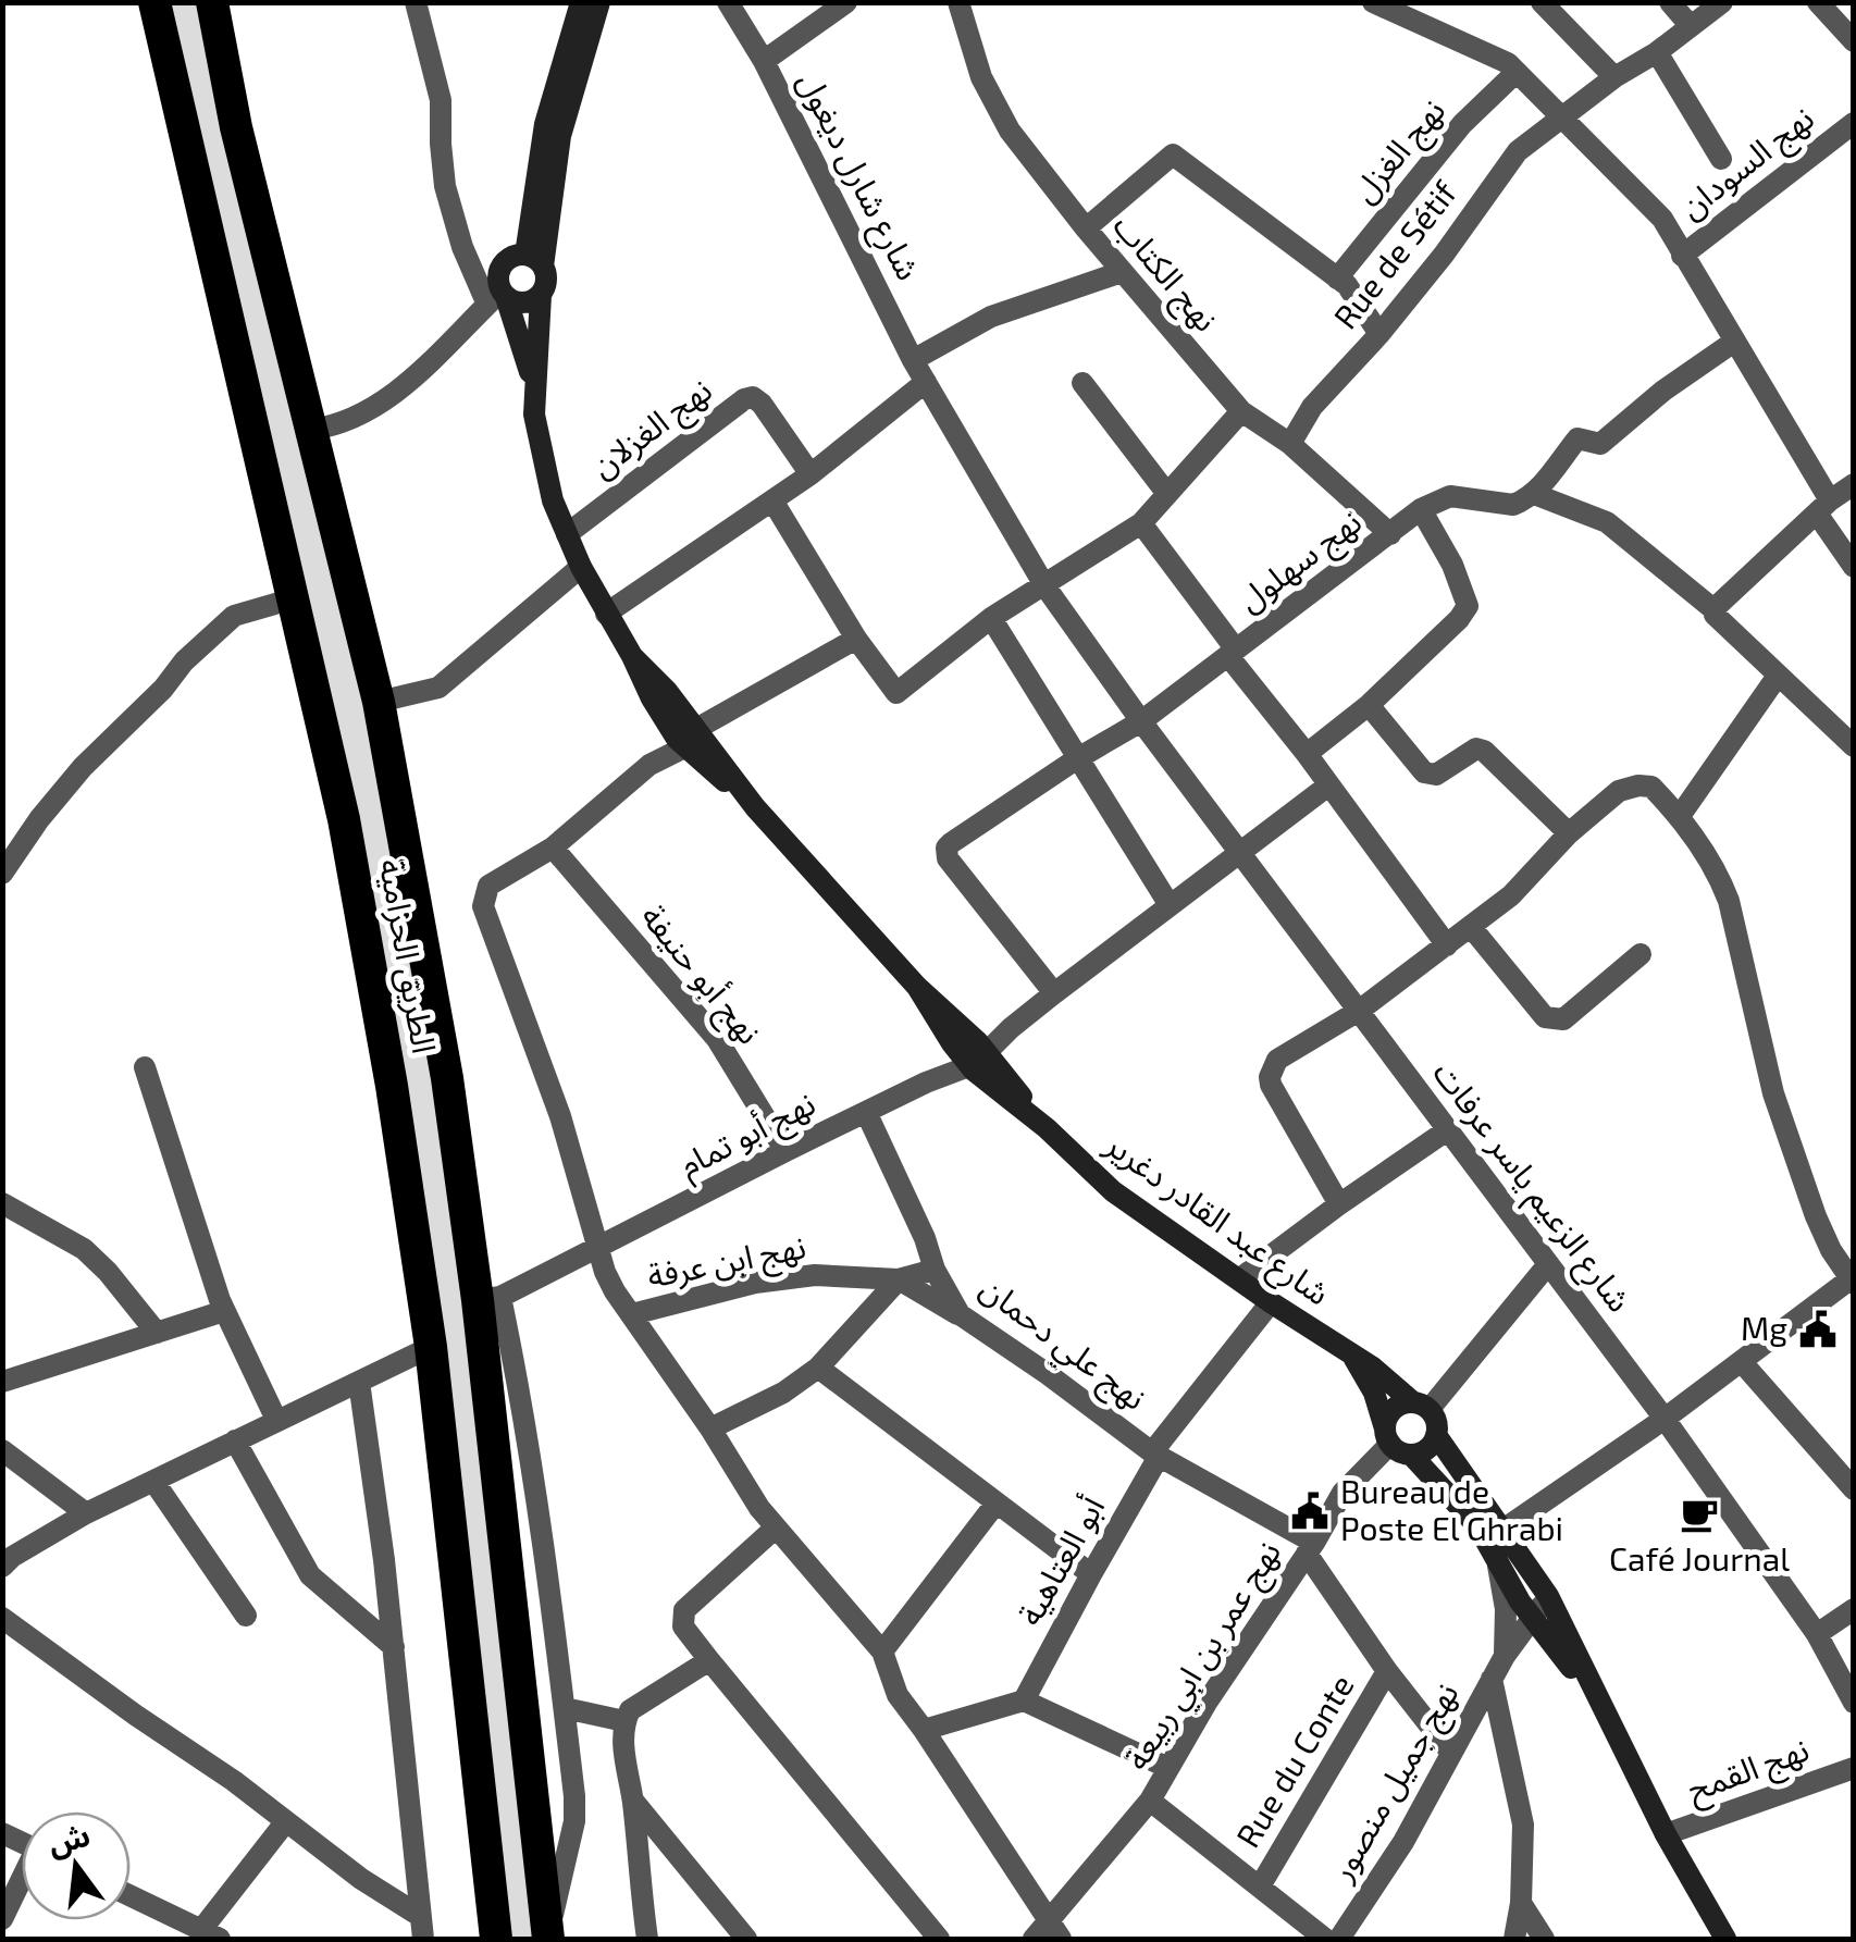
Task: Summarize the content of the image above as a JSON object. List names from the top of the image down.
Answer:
{
  "streets": {
    "highway": ["الطريق الحزامية"],
    "main road": ["شارع عبد القادر دغرير"],
    "street": [
      "نهج الغزل",
      "نهج السودان",
      "شارع شارل ديغول",
      "Rue de Sétif",
      "نهج الكتاب",
      "نهج الغزلان",
      "نهج سهلول",
      "نهج أبو حنيفة",
      "نهج أبو تمام",
      "شارع الزعيم ياسر عرفات",
      "نهج ابن عرفة",
      "نهج علي دحمان",
      "أبو العتاهية",
      "نهج عمر بن ابي ربيعة",
      "Rue du Conte",
      "نهج القمح",
      "نهج جميل منصور"
    ]
  },
  "crossings": [
    ["شارع شارل ديغول", "شارع الزعيم ياسر عرفات"],
    ["Rue de Sétif", "نهج الكتاب"],
    ["نهج الكتاب", "نهج سهلول"],
    ["نهج الغزلان", "شارع عبد القادر دغرير"],
    ["نهج سهلول", "نهج أبو تمام"],
    ["نهج سهلول", "شارع الزعيم ياسر عرفات"],
    ["الطريق الحزامية", "نهج أبو تمام"],
    ["نهج أبو حنيفة", "نهج أبو تمام"],
    ["نهج أبو تمام", "شارع الزعيم ياسر عرفات"],
    ["نهج أبو تمام", "شارع عبد القادر دغرير"],
    ["نهج أبو تمام", "نهج علي دحمان"],
    ["شارع عبد القادر دغرير", "أبو العتاهية"],
    ["شارع عبد القادر دغرير", "نهج عمر بن ابي ربيعة"],
    ["شارع عبد القادر دغرير", "نهج القمح"],
    ["شارع عبد القادر دغرير", "نهج جميل منصور"],
    ["نهج علي دحمان", "أبو العتاهية"],
    ["نهج علي دحمان", "نهج عمر بن ابي ربيعة"],
    ["نهج علي دحمان", "Rue du Conte"],
    ["نهج علي دحمان", "نهج جميل منصور"]
  ],
  "places": {
    "public building": ["Mg", "Bureau de Poste El Ghrabi"],
    "cafe": ["Café Journal"]
  },
  "north": "top"
}
